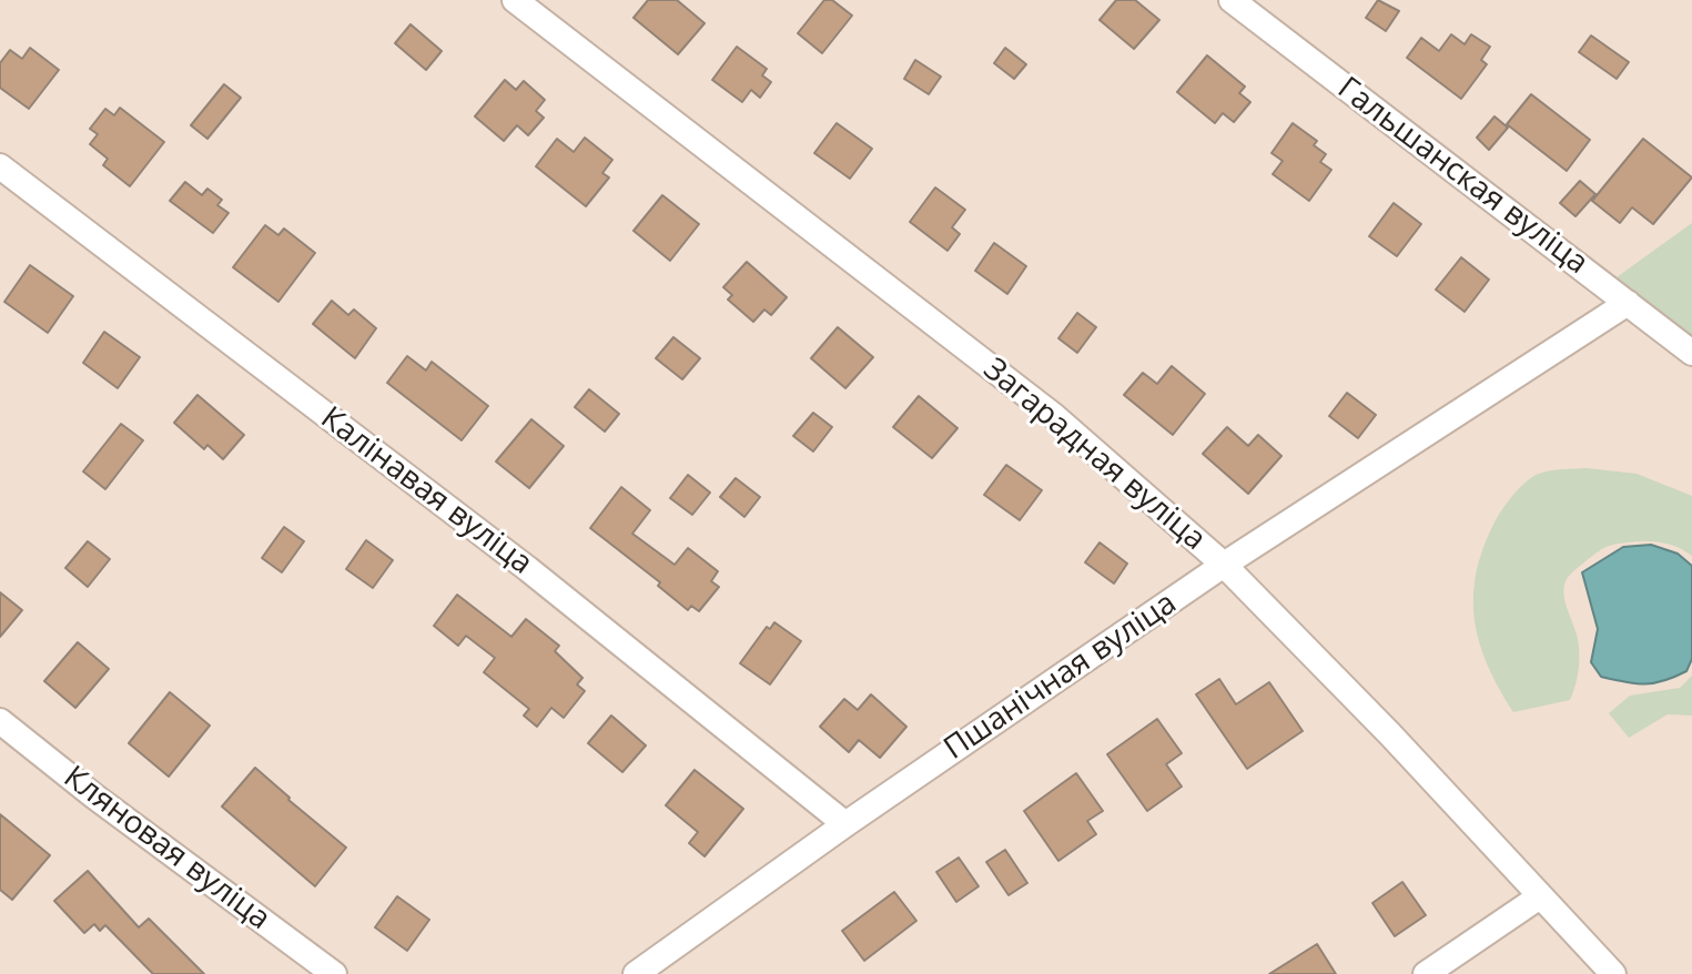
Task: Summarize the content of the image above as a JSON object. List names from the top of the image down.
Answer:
{
  "streets": {
    "street": [
      "Гальшанская вуліца",
      "Загарадная вуліца",
      "Калінавая вуліца",
      "Пшанічная вуліца",
      "Кляновая вуліца"
    ]
  },
  "crossings": [
    ["Гальшанская вуліца", "Пшанічная вуліца"],
    ["Загарадная вуліца", "Пшанічная вуліца"],
    ["Калінавая вуліца", "Пшанічная вуліца"]
  ]
}
